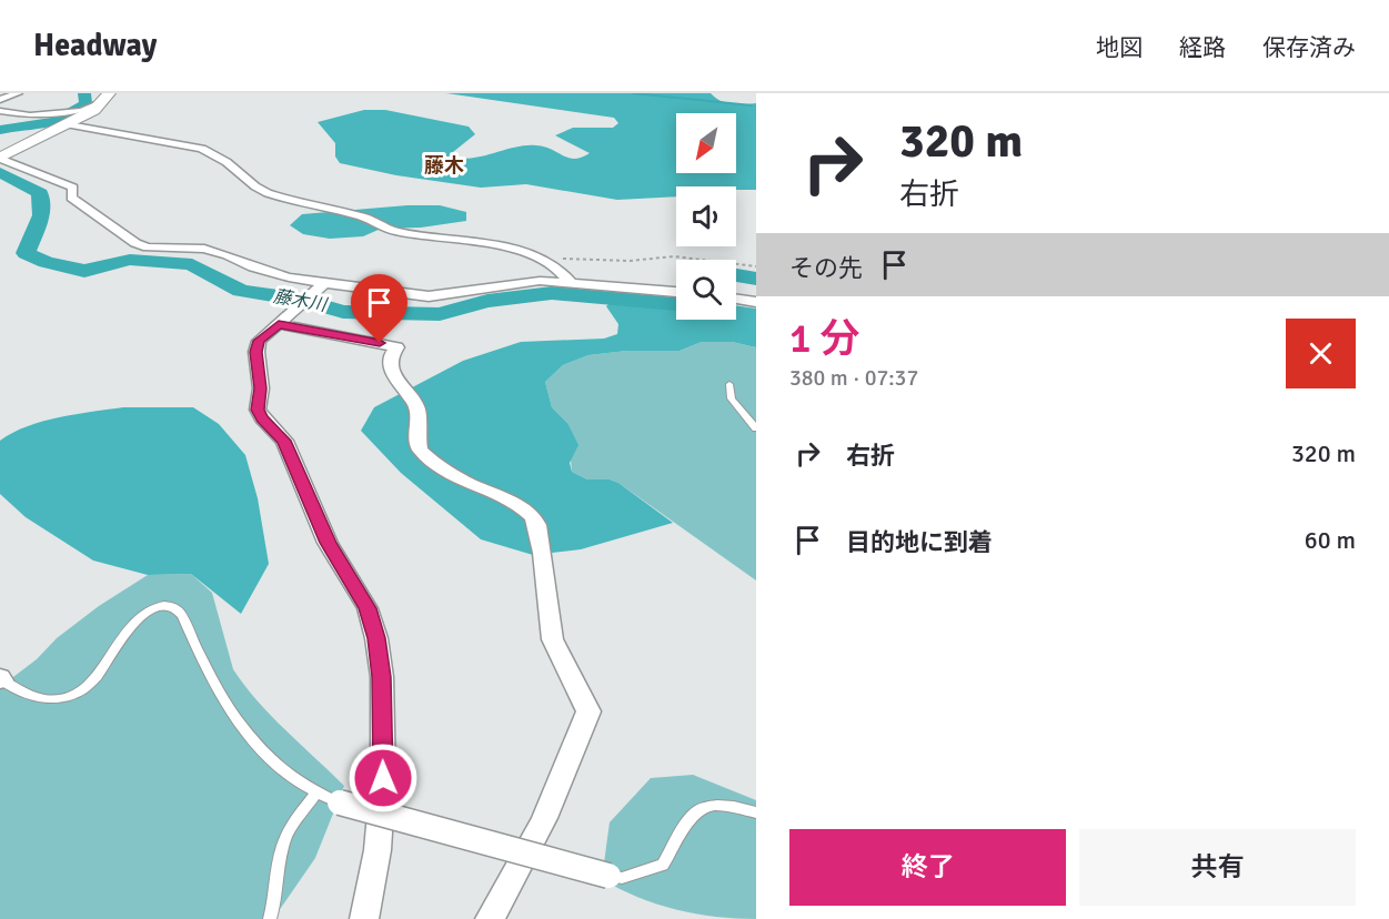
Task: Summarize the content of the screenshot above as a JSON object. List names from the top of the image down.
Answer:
{
  "districts": ["藤木"],
  "water": ["藤木川"],
  "north": "bottom left",
  "page": {
    "header": "Headway",
    "nav": ["地図", "経路", "保存済み"],
    "turn": ["320 m", "右折"],
    "then": "その先",
    "heading": ["1 分", "380 m · 07:37"],
    "list": [
      {
        "name": "右折",
        "value": "320 m"
      },
      {
        "name": "目的地に到着",
        "value": "60 m"
      }
    ],
    "buttons": ["終了", "共有"]
  }
}
